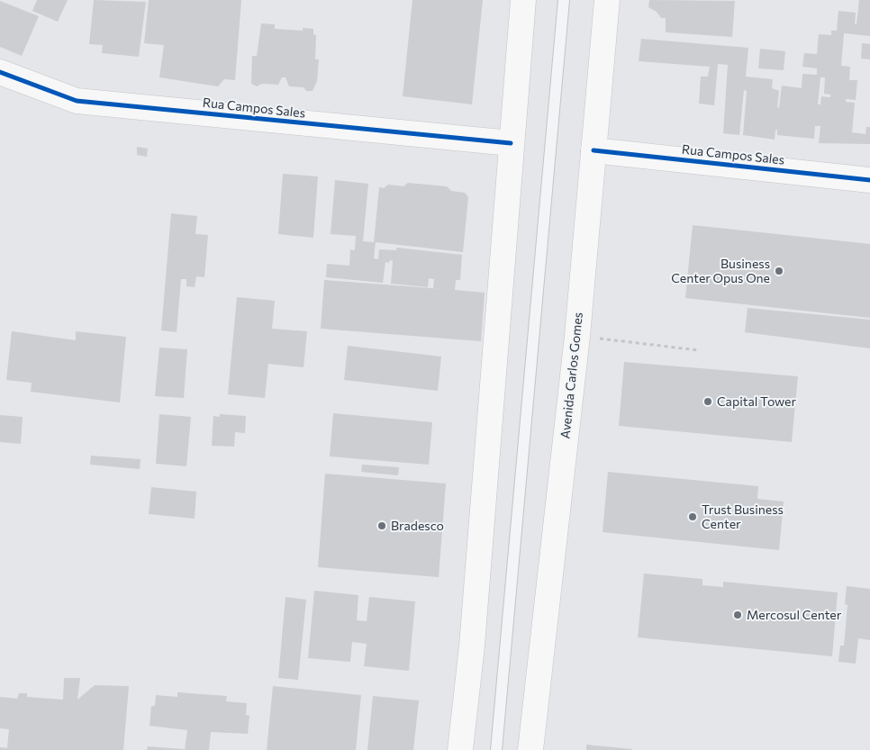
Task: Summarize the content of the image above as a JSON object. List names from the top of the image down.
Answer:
{
  "streets": {
    "main road": ["Rua Campos Sales", "Avenida Carlos Gomes"]
  },
  "crossings": [
    ["Rua Campos Sales", "Avenida Carlos Gomes"]
  ],
  "places": [
    "Business Center Opus One",
    "Capital Tower",
    "Trust Business Center",
    "Bradesco",
    "Mercosul Center"
  ]
}
